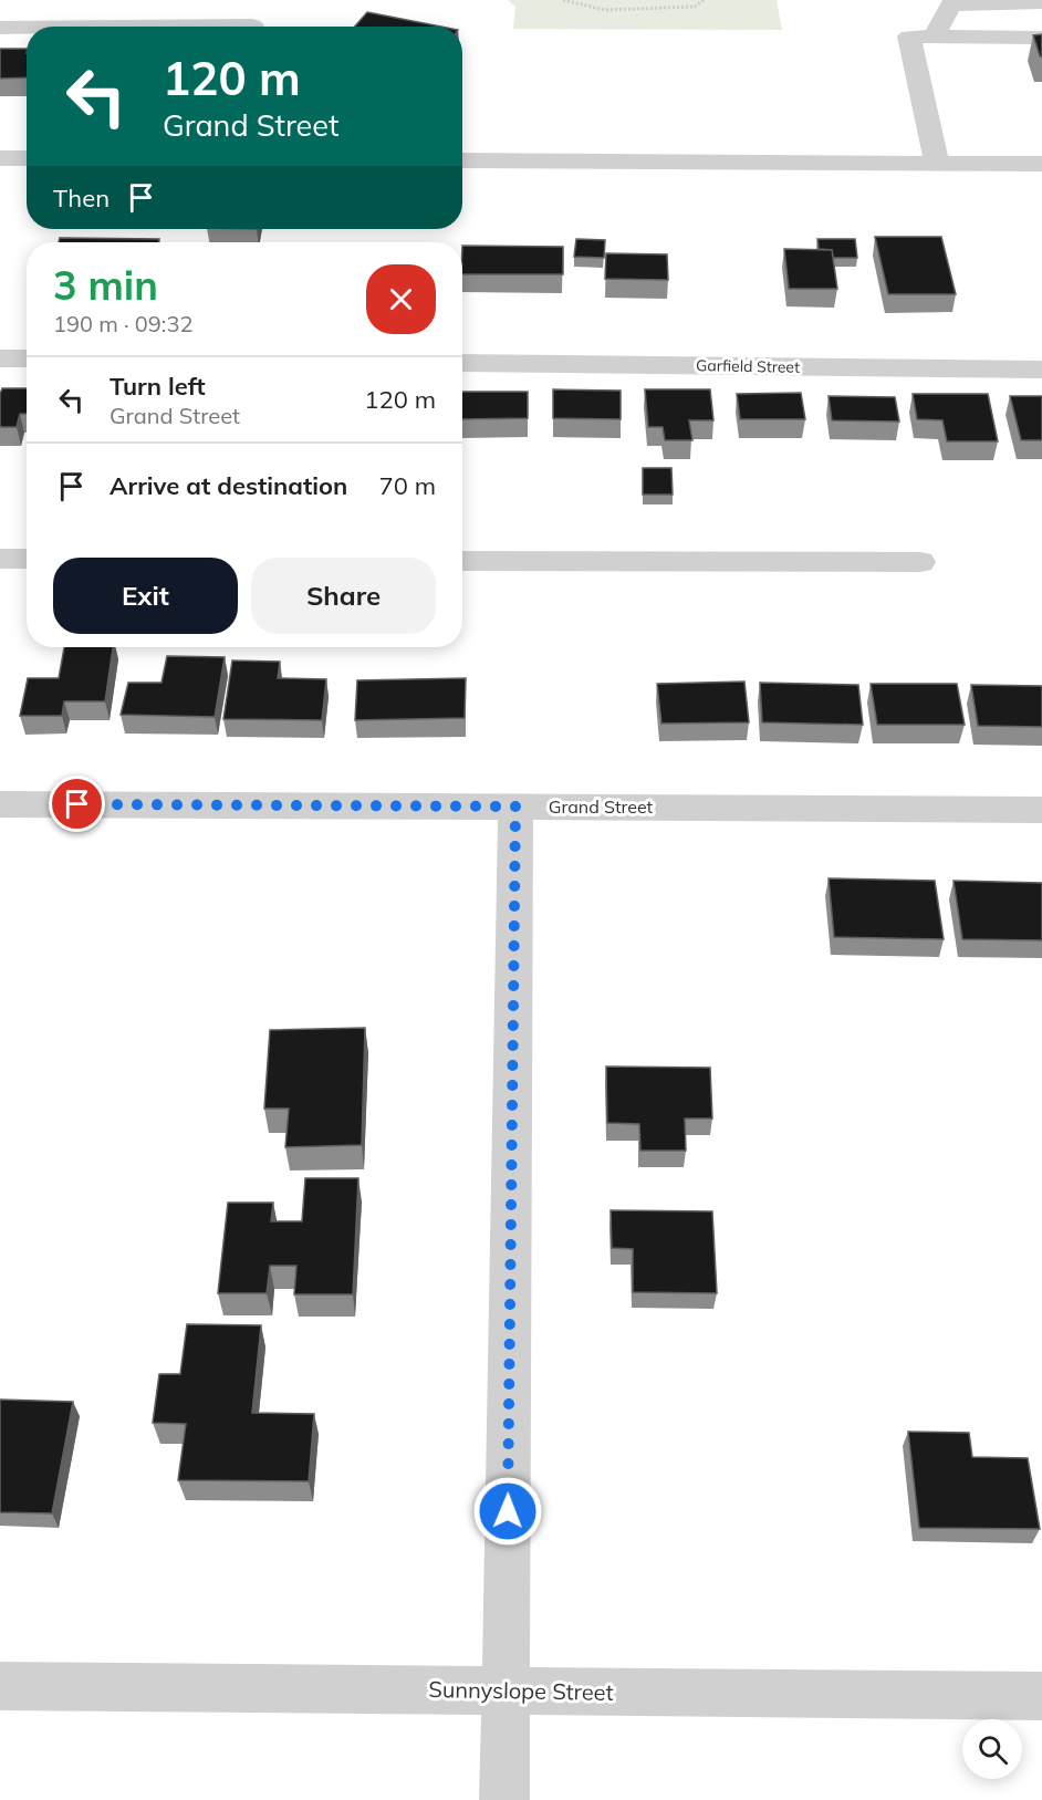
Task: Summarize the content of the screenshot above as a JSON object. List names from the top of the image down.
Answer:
{
  "streets": {
    "street": ["Garfield Street", "Grand Street", "Sunnyslope Street"]
  },
  "page": {
    "turn": ["120 m", "Grand Street"],
    "then": "Then",
    "heading": ["3 min", "190 m · 09:32"],
    "list": [
      {
        "name": "Turn left",
        "note": "Grand Street",
        "value": "120 m"
      },
      {
        "name": "Arrive at destination",
        "value": "70 m"
      }
    ],
    "buttons": ["Exit", "Share"]
  }
}
